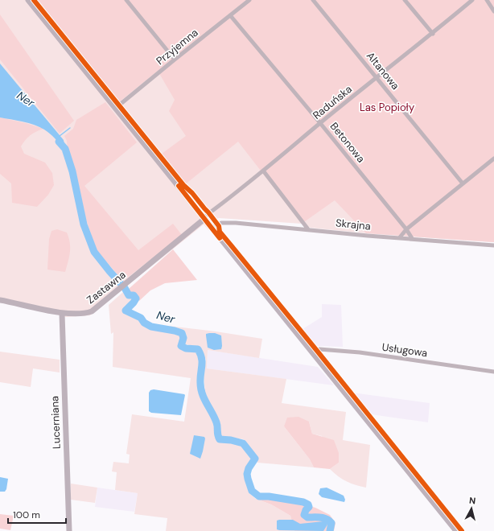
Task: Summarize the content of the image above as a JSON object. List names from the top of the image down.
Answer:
{
  "streets": {
    "street": [
      "Przyjemna",
      "Altanowa",
      "Raduńska",
      "Betonowa",
      "Skrajna",
      "Zastawna",
      "Usługowa",
      "Lucerniana"
    ]
  },
  "crossings": [
    ["Przyjemna", "Betonowa"],
    ["Altanowa", "Raduńska"],
    ["Raduńska", "Betonowa"],
    ["Raduńska", "Zastawna"],
    ["Betonowa", "Skrajna"],
    ["Zastawna", "Lucerniana"]
  ],
  "water": ["Ner"],
  "parks": ["Las Popioły"],
  "scale_bar": "100 m",
  "north": "top"
}
